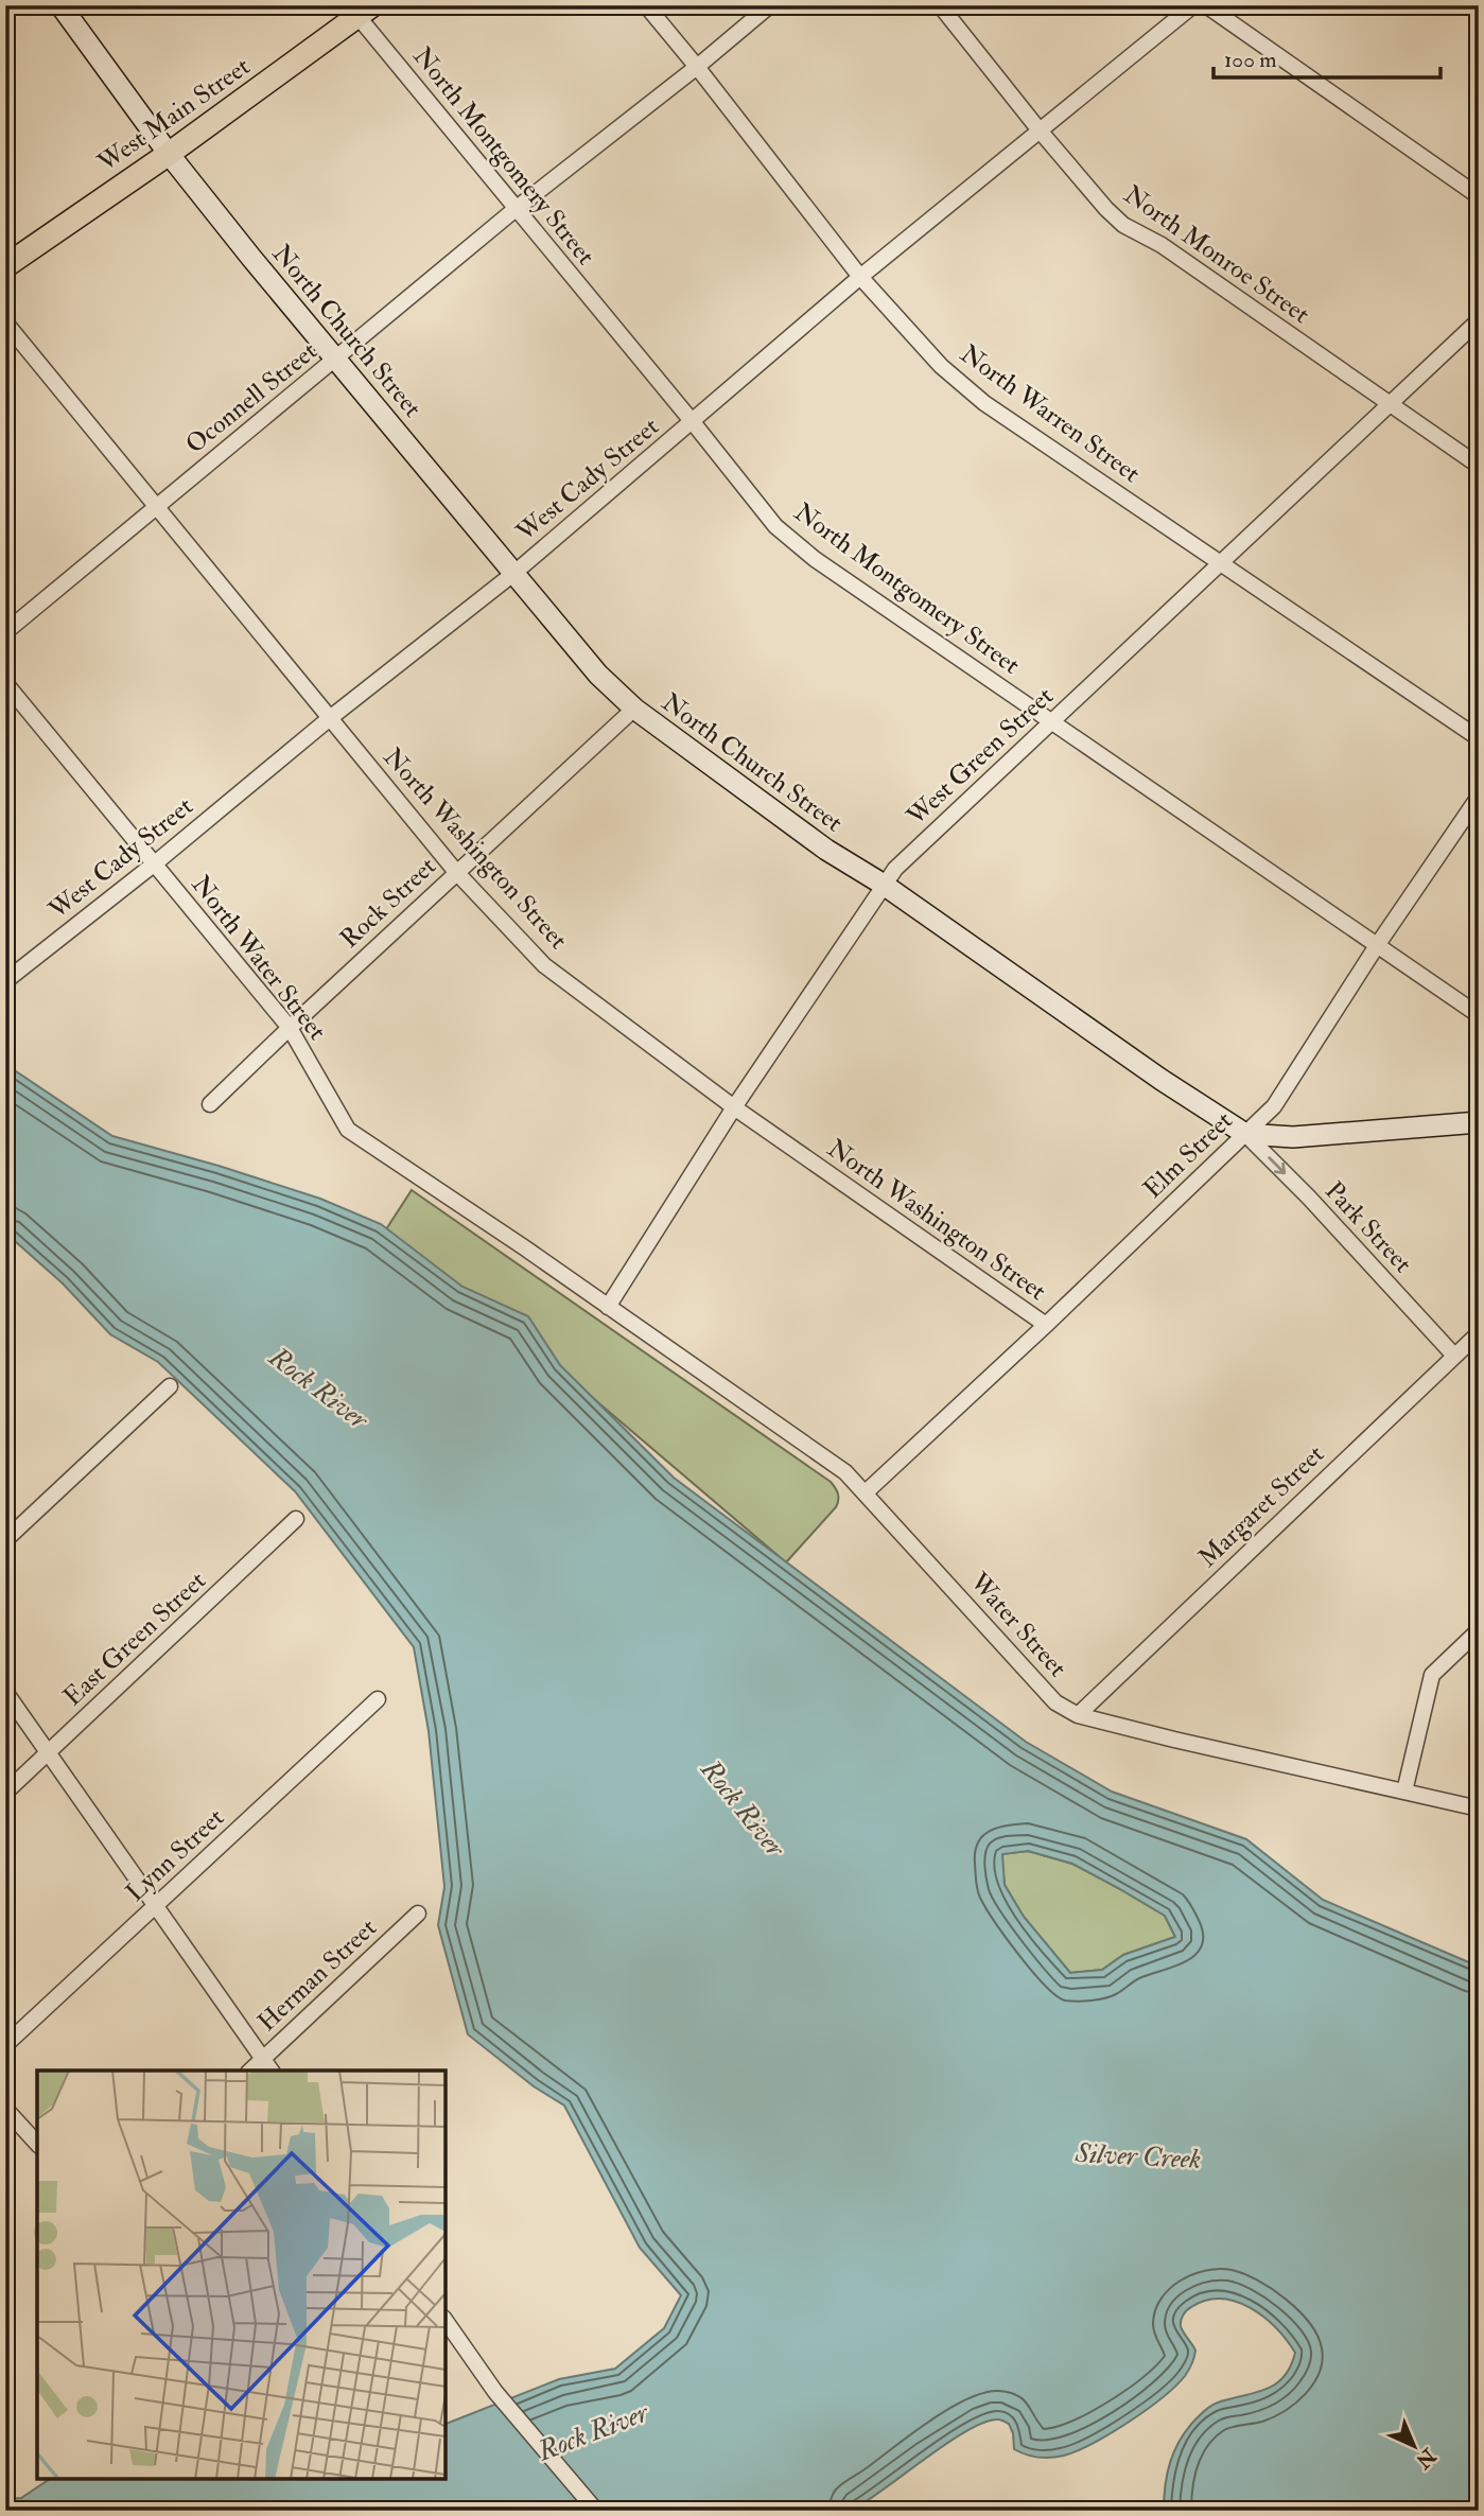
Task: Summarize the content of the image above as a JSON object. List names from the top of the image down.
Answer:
{
  "streets": {
    "main road": ["West Main Street", "North Church Street"],
    "street": [
      "North Montgomery Street",
      "North Monroe Street",
      "Oconnell Street",
      "North Warren Street",
      "West Cady Street",
      "West Green Street",
      "North Washington Street",
      "Rock Street",
      "North Water Street",
      "Elm Street",
      "Park Street",
      "Margaret Street",
      "Water Street",
      "East Green Street",
      "Lynn Street",
      "Herman Street"
    ]
  },
  "crossings": [
    ["West Main Street", "North Montgomery Street"],
    ["West Main Street", "North Church Street"],
    ["North Montgomery Street", "Oconnell Street"],
    ["North Montgomery Street", "West Cady Street"],
    ["North Montgomery Street", "West Green Street"],
    ["North Montgomery Street", "Elm Street"],
    ["North Monroe Street", "West Cady Street"],
    ["North Monroe Street", "West Green Street"],
    ["North Church Street", "Oconnell Street"],
    ["North Church Street", "West Cady Street"],
    ["North Church Street", "West Green Street"],
    ["North Church Street", "Rock Street"],
    ["North Church Street", "Elm Street"],
    ["North Church Street", "Park Street"],
    ["Oconnell Street", "North Warren Street"],
    ["Oconnell Street", "North Washington Street"],
    ["North Warren Street", "West Cady Street"],
    ["North Warren Street", "West Green Street"],
    ["West Cady Street", "North Washington Street"],
    ["West Cady Street", "North Water Street"],
    ["West Green Street", "North Washington Street"],
    ["West Green Street", "North Water Street"],
    ["West Green Street", "Water Street"],
    ["North Washington Street", "Rock Street"],
    ["North Washington Street", "Elm Street"],
    ["Rock Street", "North Water Street"],
    ["North Water Street", "Water Street"],
    ["Elm Street", "Park Street"],
    ["Elm Street", "Water Street"],
    ["Park Street", "Margaret Street"],
    ["Margaret Street", "Water Street"]
  ],
  "one_way": ["Park Street"],
  "water": ["Rock River", "Silver Creek"],
  "scale_bar": "100 m",
  "north": "bottom right"
}
